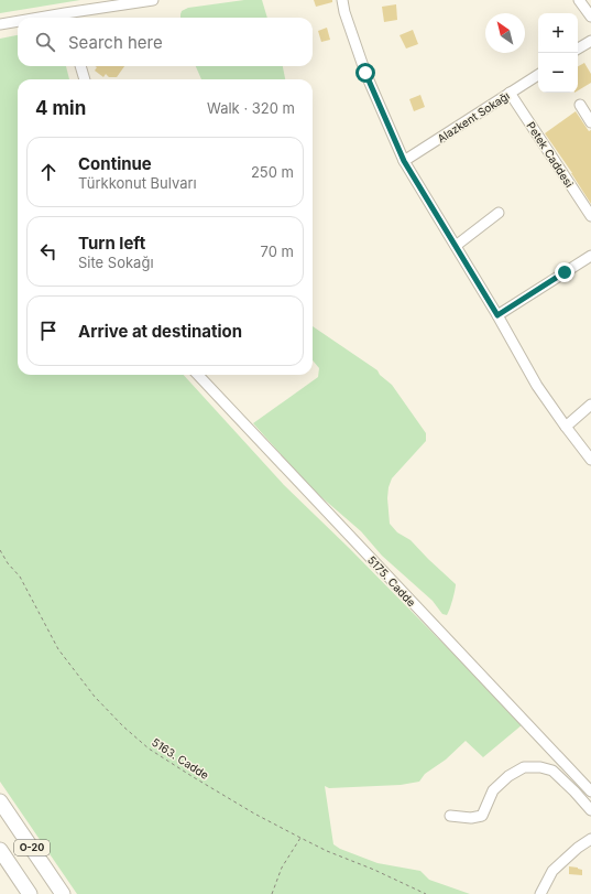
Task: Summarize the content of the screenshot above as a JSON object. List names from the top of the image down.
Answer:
{
  "streets": {
    "highway": ["O-20"],
    "street": ["Alazkent Sokağı", "Petek Caddesi", "5175. Cadde"],
    "path": ["5163. Cadde"]
  },
  "crossings": [
    ["Alazkent Sokağı", "Petek Caddesi"]
  ],
  "north": "top left",
  "page": {
    "map_buttons": ["+", "−"],
    "search": "Search here",
    "heading": ["4 min", "Walk · 320 m"],
    "list": [
      ["Continue", "Türkkonut Bulvarı", "250 m"],
      ["Turn left", "Site Sokağı", "70 m"],
      "Arrive at destination"
    ]
  }
}
